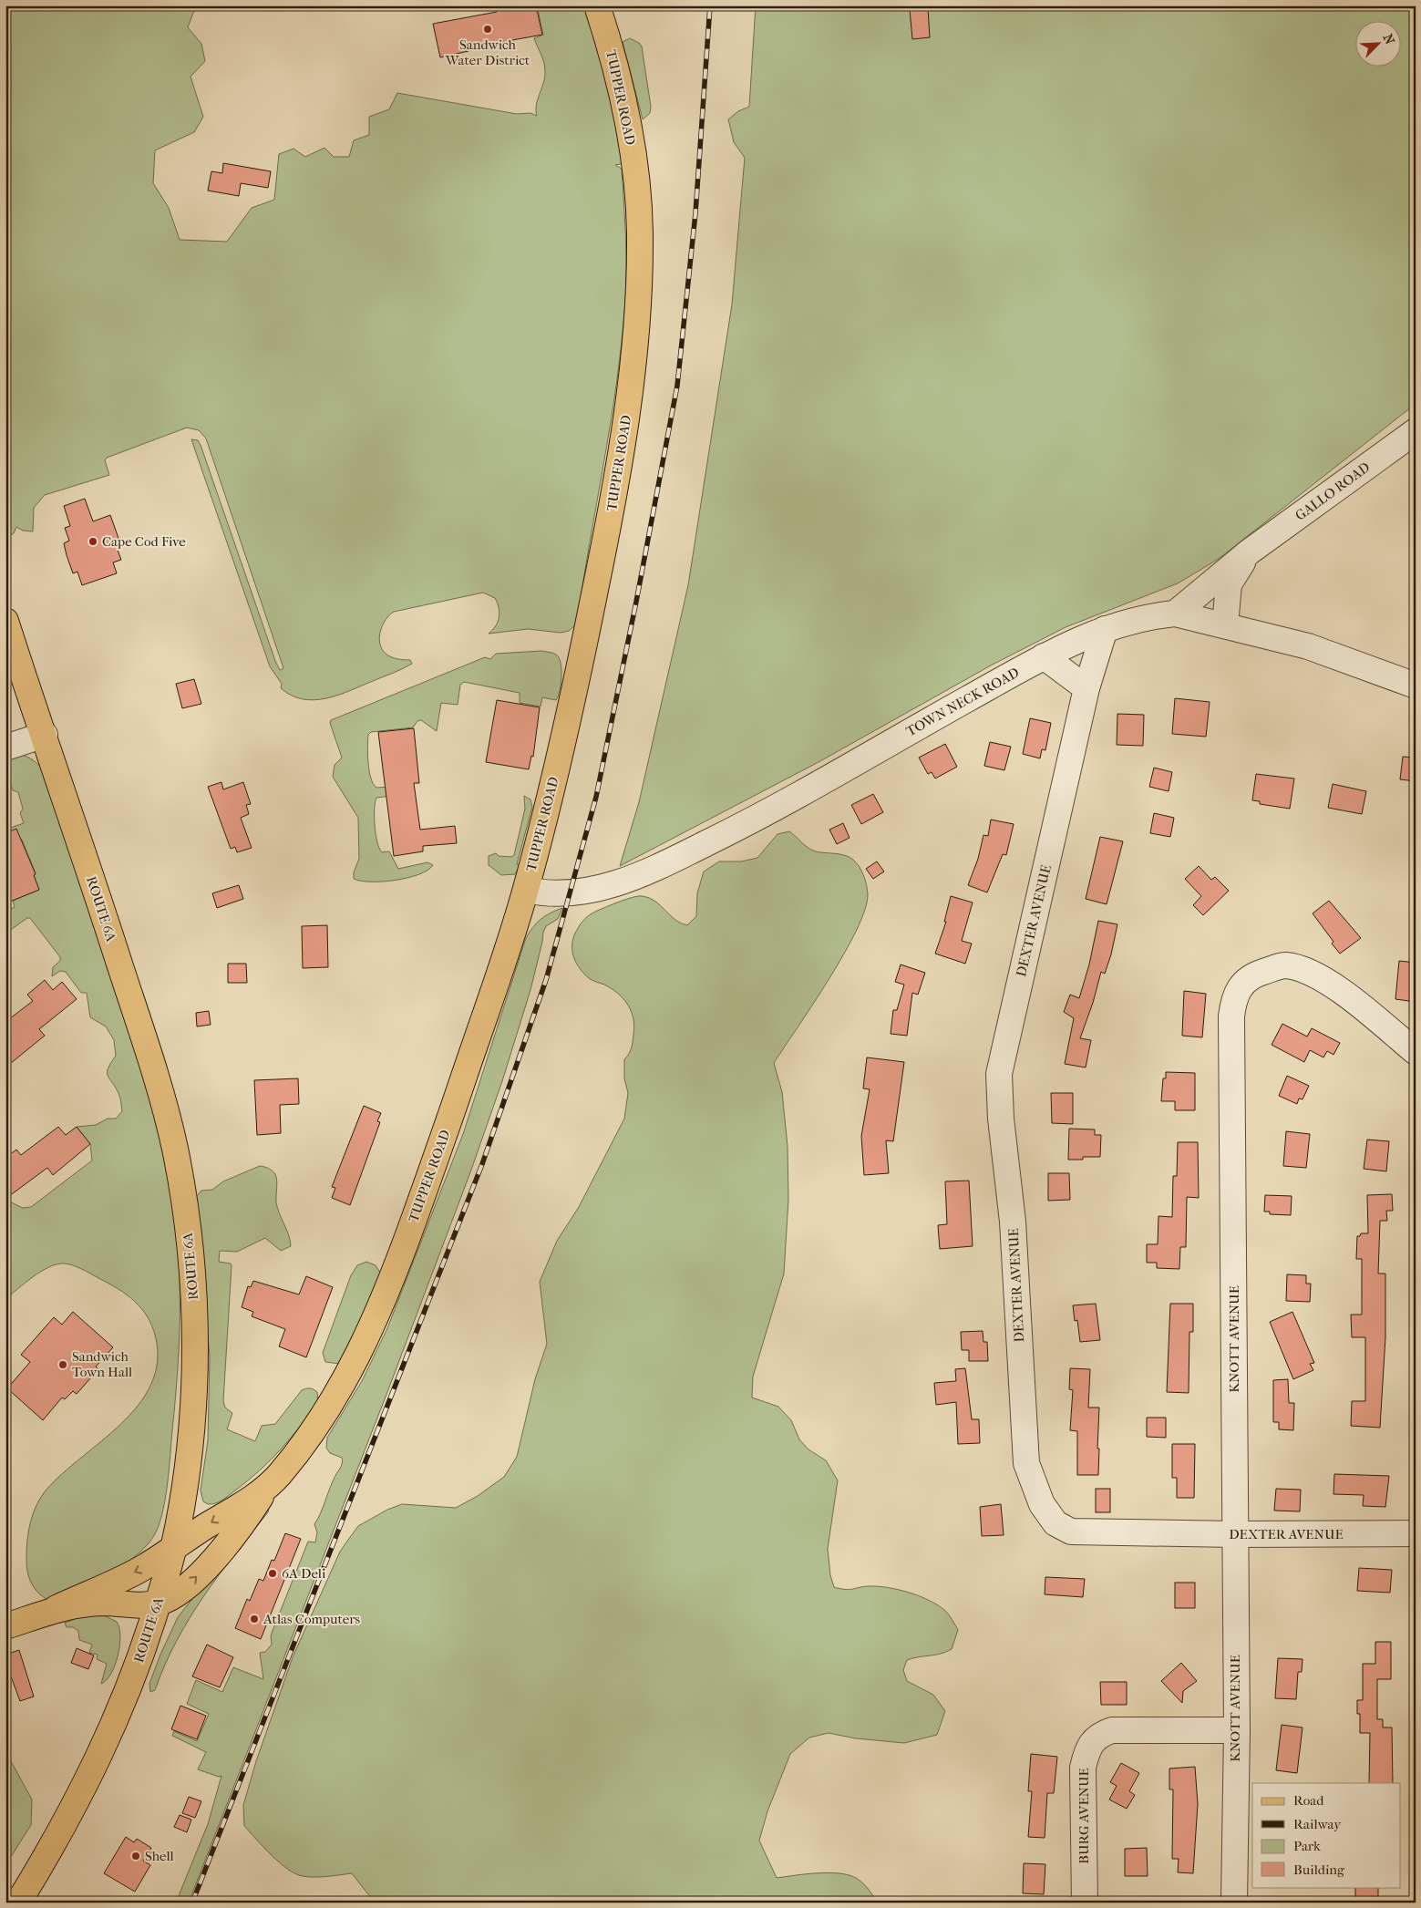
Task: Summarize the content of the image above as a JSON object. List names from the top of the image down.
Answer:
{
  "streets": {
    "main road": ["TUPPER ROAD", "ROUTE 6A"],
    "street": [
      "GALLO ROAD",
      "TOWN NECK ROAD",
      "DEXTER AVENUE",
      "KNOTT AVENUE",
      "BURG AVENUE"
    ]
  },
  "crossings": [
    ["TUPPER ROAD", "TOWN NECK ROAD"],
    ["TUPPER ROAD", "ROUTE 6A"],
    ["GALLO ROAD", "TOWN NECK ROAD"],
    ["TOWN NECK ROAD", "DEXTER AVENUE"],
    ["DEXTER AVENUE", "KNOTT AVENUE"],
    ["KNOTT AVENUE", "BURG AVENUE"]
  ],
  "places": [
    "Sandwich Water District",
    "Cape Cod Five",
    "Sandwich Town Hall",
    "6A Deli",
    "Atlas Computers",
    "Shell"
  ],
  "legend": [
    "Road",
    "Railway",
    "Park",
    "Building"
  ],
  "north": "top right"
}
